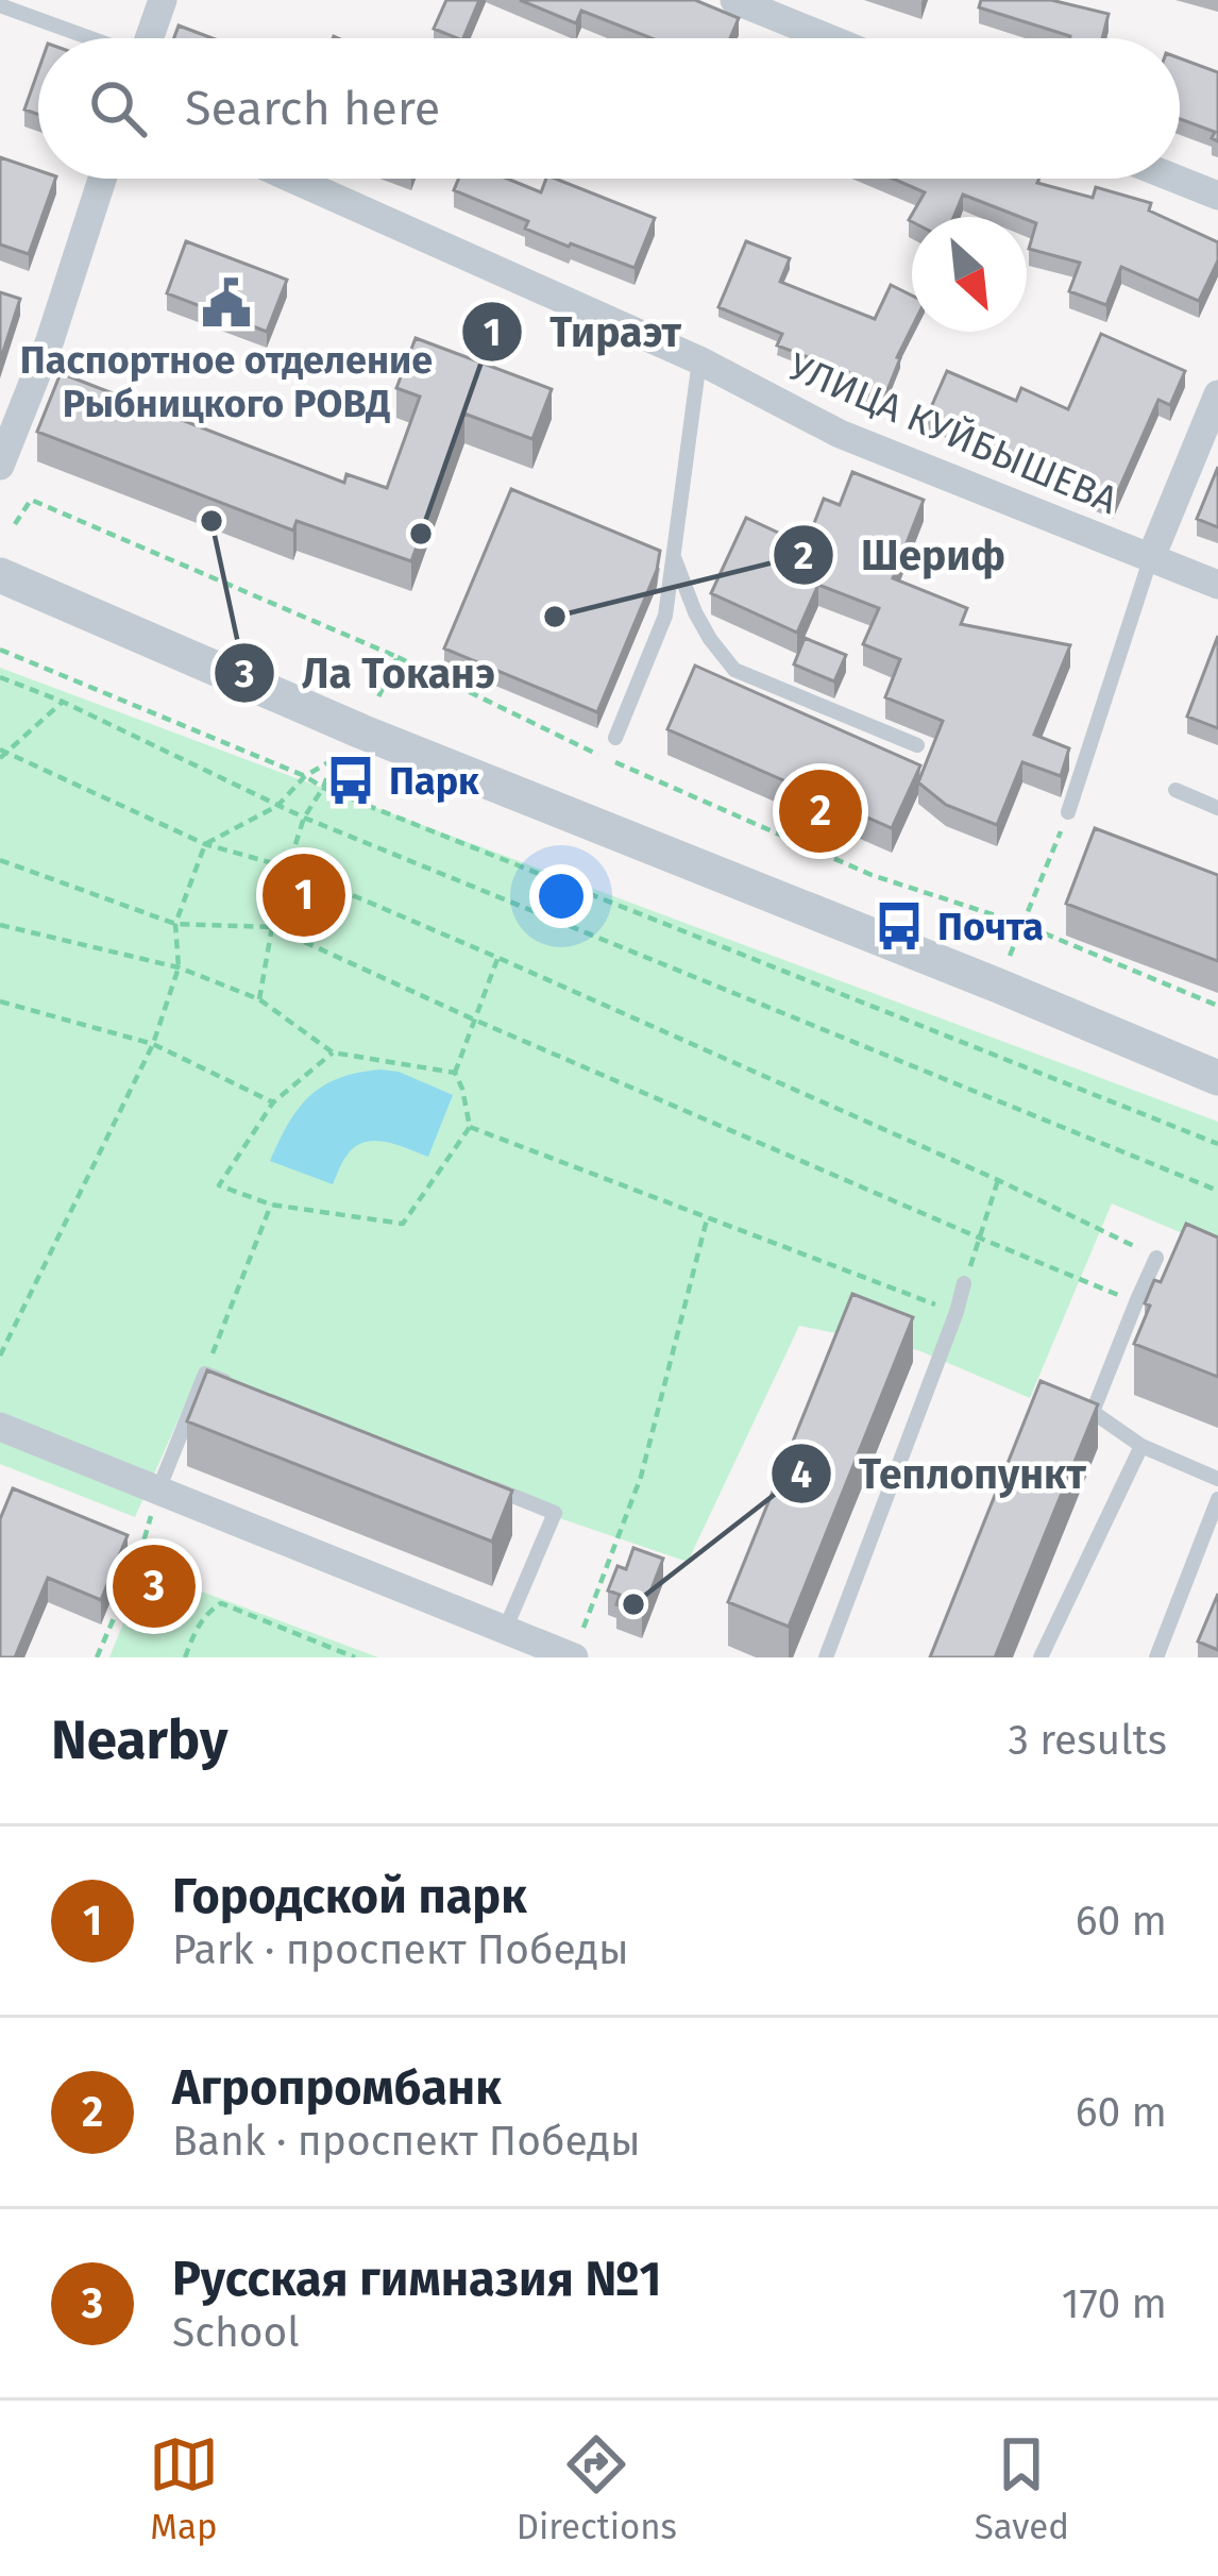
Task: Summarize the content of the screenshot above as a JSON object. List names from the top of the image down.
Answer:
{
  "streets": {
    "street": ["УЛИЦА КУЙБЫШЕВА"]
  },
  "places": {
    "public building": ["Паспортное отделение Рыбницкого РОВД"],
    "other": [
      "Ла Токанэ",
      "Тираэт",
      "Шериф",
      "Теплопункт"
    ],
    "bus stop": ["Парк", "Почта"]
  },
  "north": "bottom right",
  "page": {
    "search": "Search here",
    "pins": ["2", "1", "3"],
    "heading": ["Nearby", "3 results"],
    "list": [
      {
        "mark": "1",
        "name": "Городской парк",
        "note": "Park · проспект Победы",
        "value": "60 m"
      },
      {
        "mark": "2",
        "name": "Агропромбанк",
        "note": "Bank · проспект Победы",
        "value": "60 m"
      },
      {
        "mark": "3",
        "name": "Русская гимназия №1",
        "note": "School",
        "value": "170 m"
      }
    ],
    "nav": ["Map", "Directions", "Saved"]
  }
}
